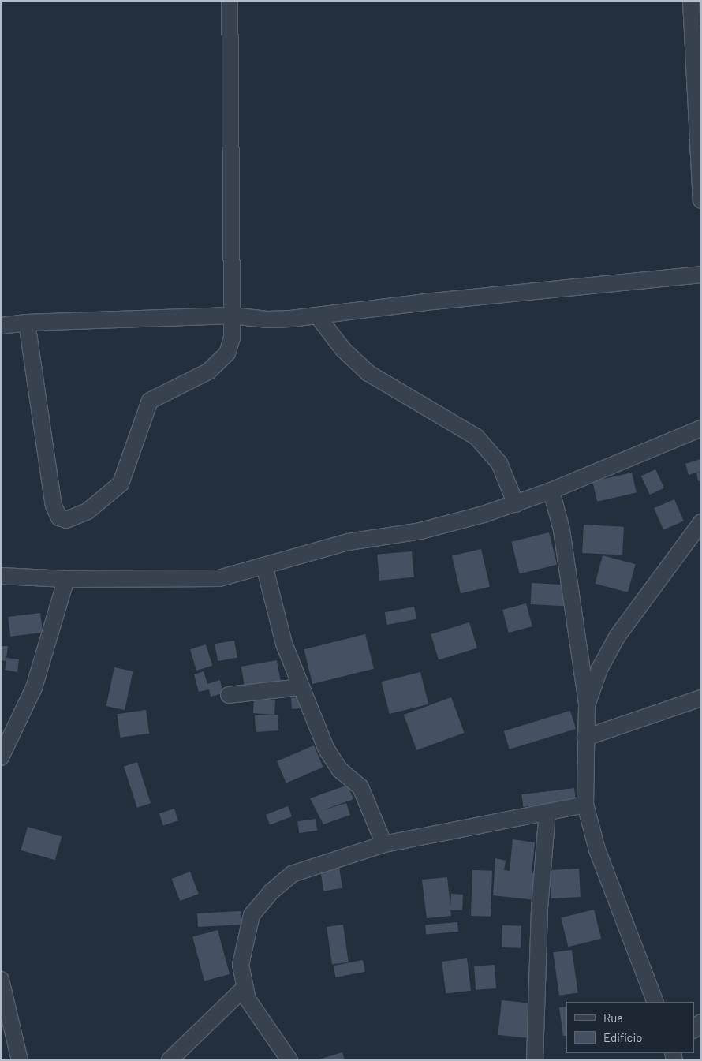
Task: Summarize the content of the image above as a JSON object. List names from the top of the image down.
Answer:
{
  "legend": ["Rua", "Edifício"]
}
